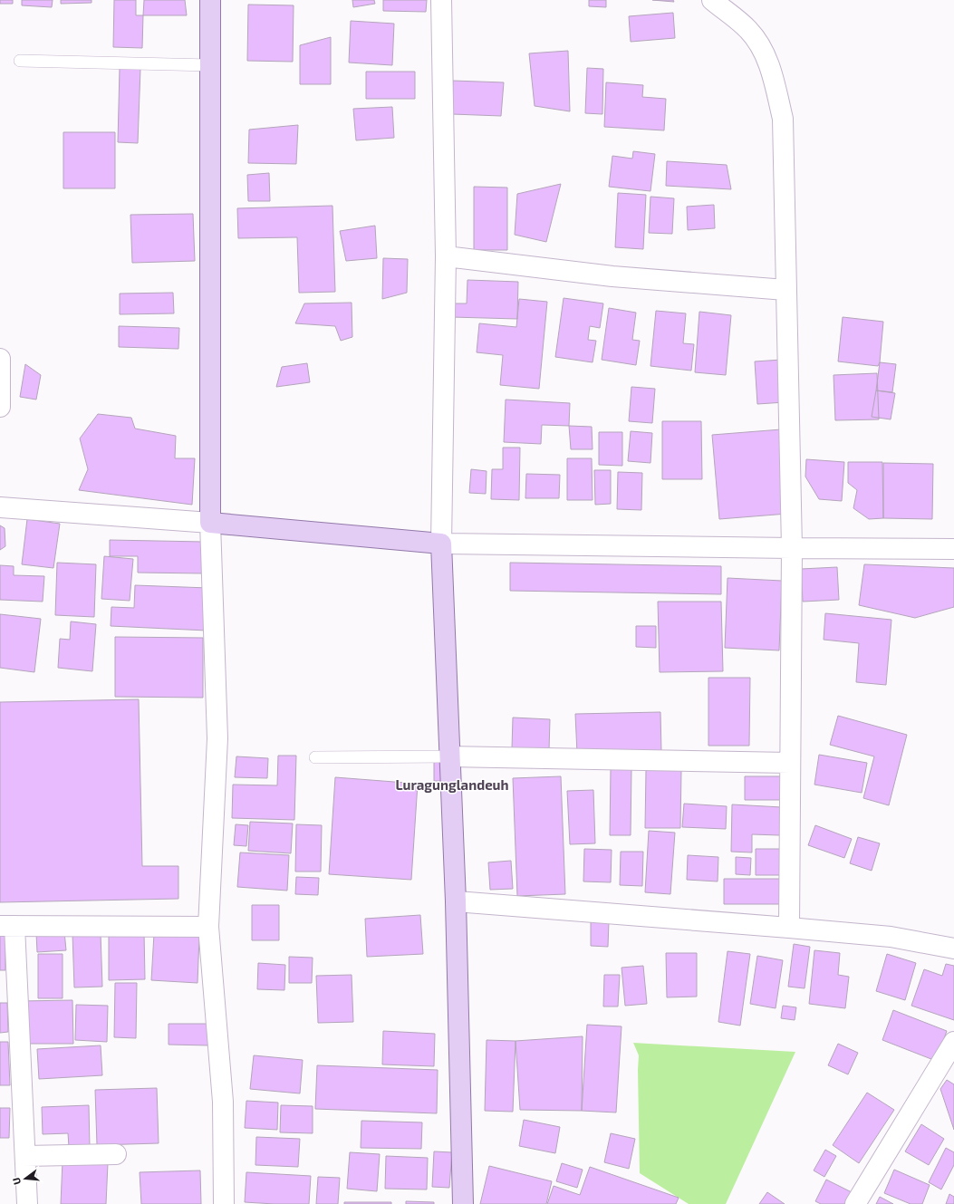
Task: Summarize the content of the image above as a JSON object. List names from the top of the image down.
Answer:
{
  "districts": ["Luragunglandeuh"],
  "north": "left"
}
